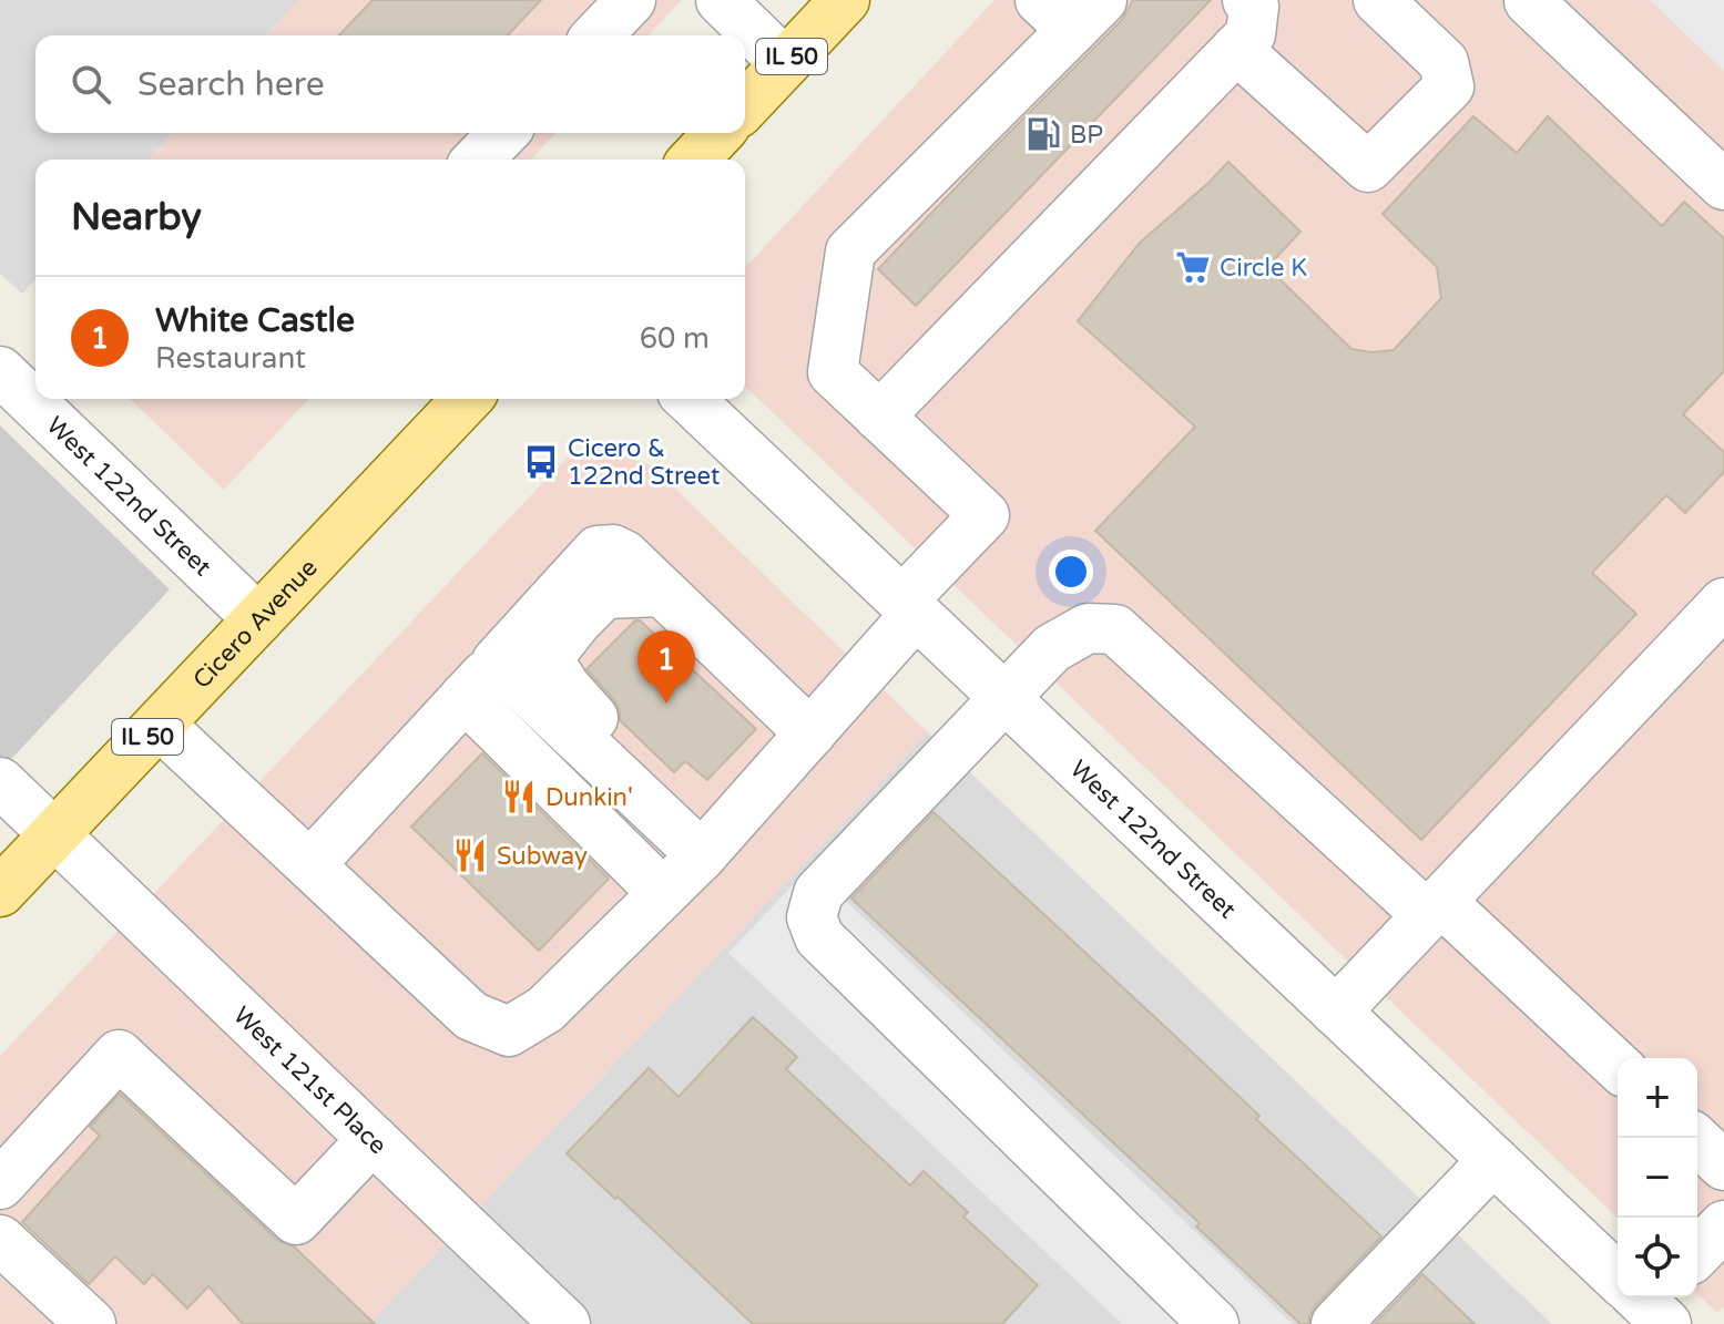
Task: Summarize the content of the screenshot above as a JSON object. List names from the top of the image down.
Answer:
{
  "streets": {
    "main road": ["IL 50", "Cicero Avenue"],
    "street": ["West 122nd Street", "West 121st Place"]
  },
  "crossings": [
    ["West 122nd Street", "Cicero Avenue"],
    ["Cicero Avenue", "West 121st Place"]
  ],
  "places": {
    "fuel station": ["BP"],
    "supermarket": ["Circle K"],
    "bus stop": ["Cicero & 122nd Street"],
    "restaurant": ["Dunkin'", "Subway"]
  },
  "page": {
    "search": "Search here",
    "heading": "Nearby",
    "list": [
      {
        "mark": "1",
        "name": "White Castle",
        "note": "Restaurant",
        "value": "60 m"
      }
    ],
    "pins": "1",
    "map_buttons": ["+", "−"]
  }
}
